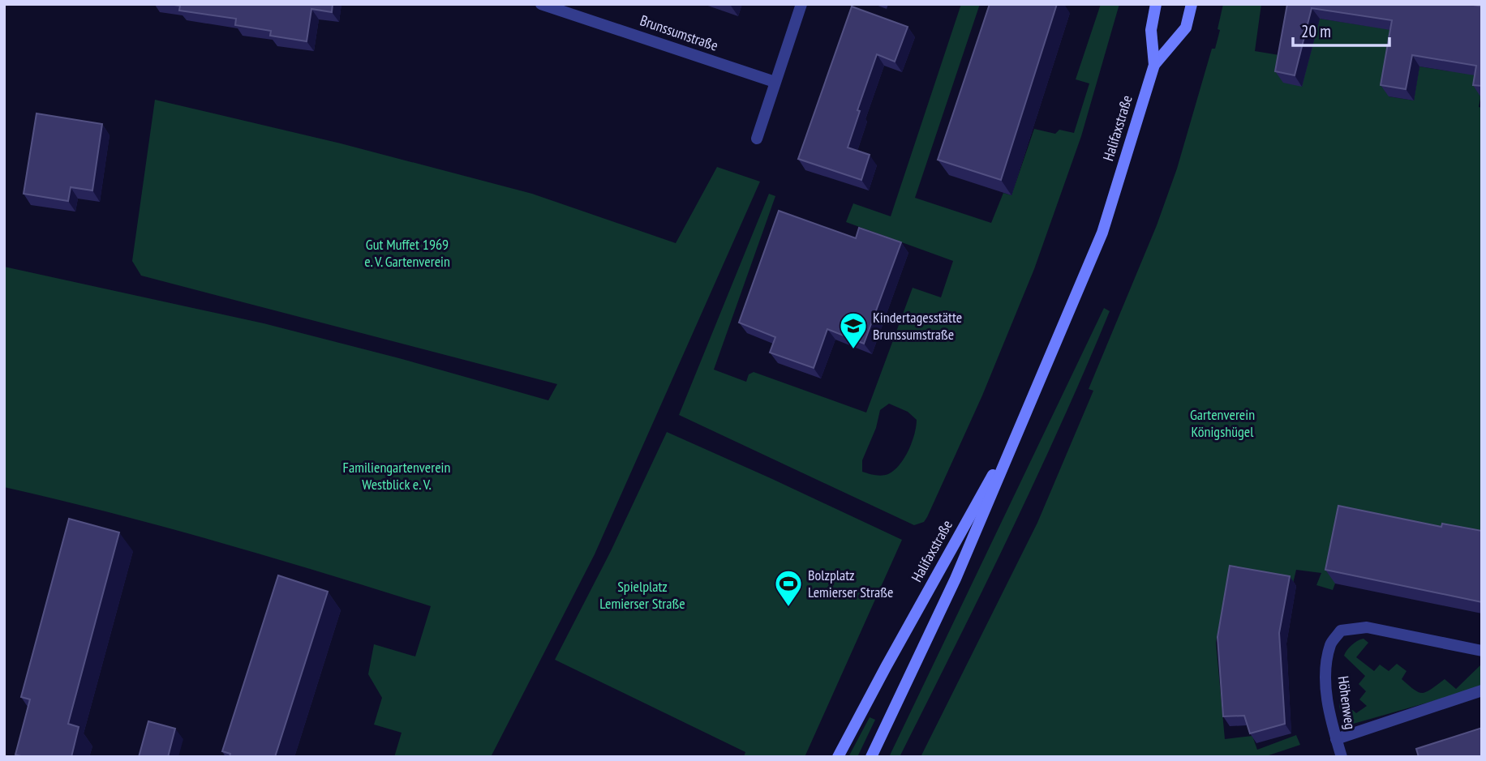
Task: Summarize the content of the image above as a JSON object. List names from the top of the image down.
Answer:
{
  "streets": {
    "main road": ["Halifaxstraße"],
    "street": ["Brunssumstraße", "Höhenweg"]
  },
  "parks": [
    "Gut Muffet 1969 e. V. Gartenverein",
    "Gartenverein Königshügel",
    "Familiengartenverein Westblick e. V.",
    "Spielplatz Lemierser Straße"
  ],
  "places": {
    "school or university": ["Kindertagesstätte Brunssumstraße"],
    "sports": ["Bolzplatz Lemierser Straße"]
  },
  "scale_bar": "20 m"
}
